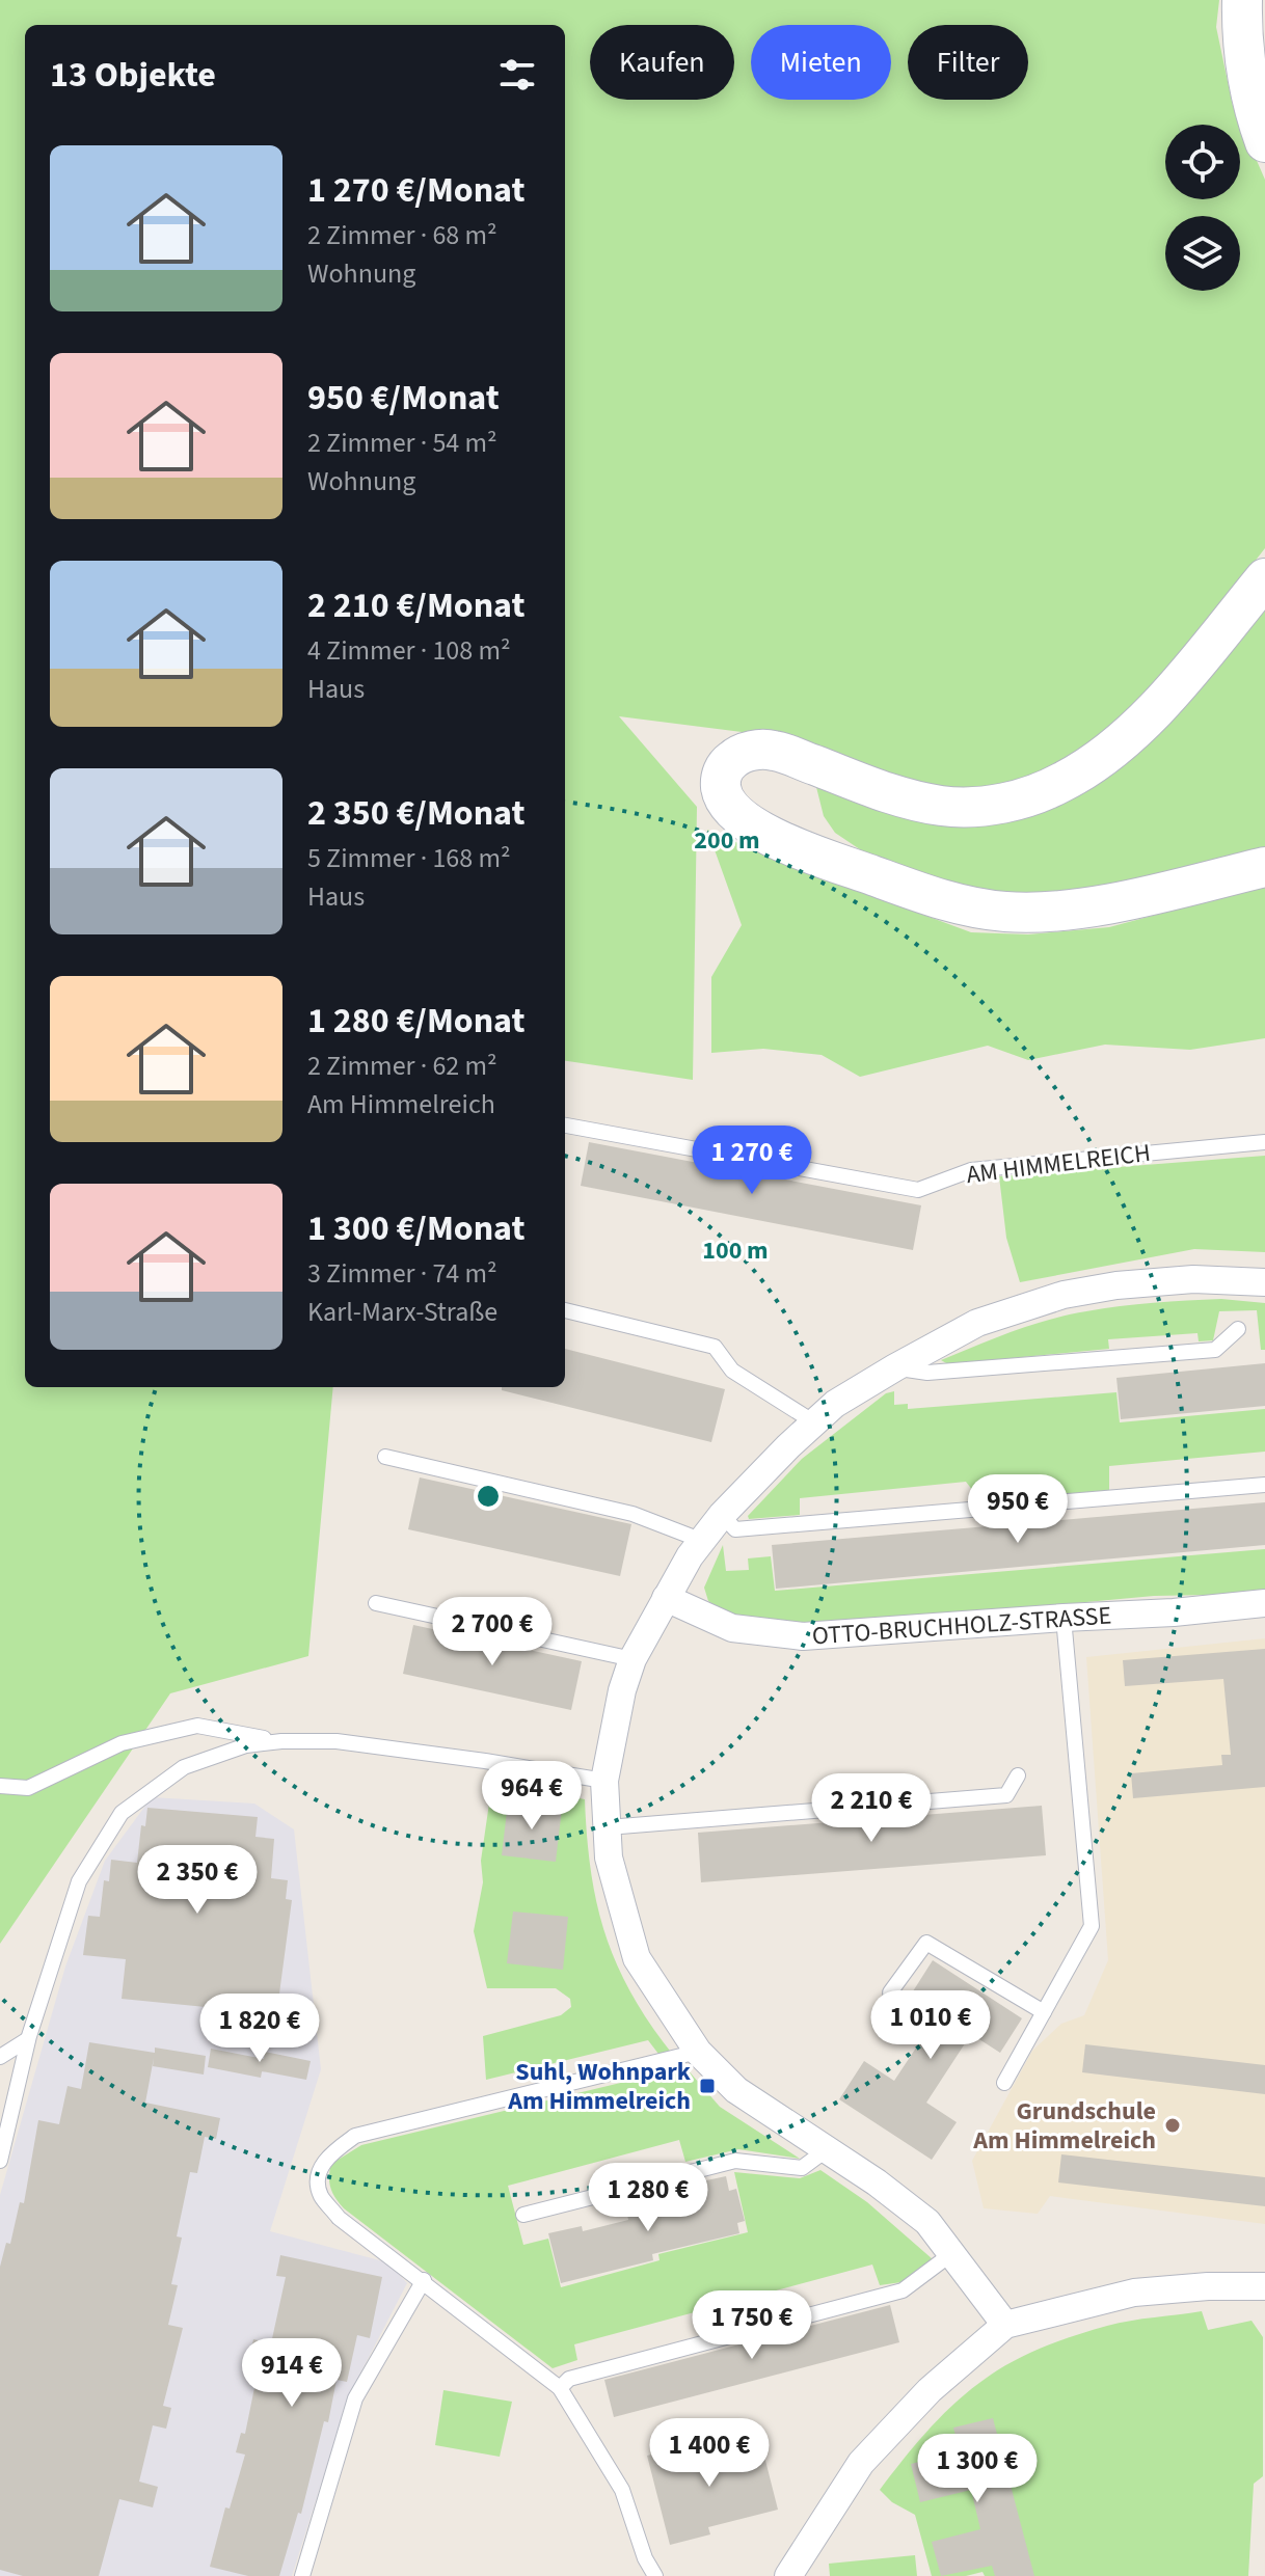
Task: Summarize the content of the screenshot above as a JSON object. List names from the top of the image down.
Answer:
{
  "streets": {
    "street": ["OTTO-BRUCHHOLZ-STRASSE"],
    "lane": ["AM HIMMELREICH"]
  },
  "places": {
    "transit": ["Suhl, Wohnpark Am Himmelreich"],
    "other": ["Grundschule Am Himmelreich"]
  },
  "page": {
    "chip": ["Kaufen", "Mieten", "Filter"],
    "heading": "13 Objekte",
    "list": [
      {
        "name": "1 270 €/Monat",
        "note": "2 Zimmer · 68 m² · Wohnung"
      },
      {
        "name": "950 €/Monat",
        "note": "2 Zimmer · 54 m² · Wohnung"
      },
      {
        "name": "2 210 €/Monat",
        "note": "4 Zimmer · 108 m² · Haus"
      },
      {
        "name": "2 350 €/Monat",
        "note": "5 Zimmer · 168 m² · Haus"
      },
      {
        "name": "1 280 €/Monat",
        "note": "2 Zimmer · 62 m² · Am Himmelreich"
      },
      {
        "name": "1 300 €/Monat",
        "note": "3 Zimmer · 74 m² · Karl-Marx-Straße"
      }
    ],
    "price": [
      "1 270 €",
      "950 €",
      "2 700 €",
      "964 €",
      "2 210 €",
      "2 350 €",
      "1 010 €",
      "1 820 €",
      "1 280 €",
      "1 750 €",
      "914 €",
      "1 400 €",
      "1 300 €"
    ]
  },
  "rings": ["200 m", "100 m"]
}
